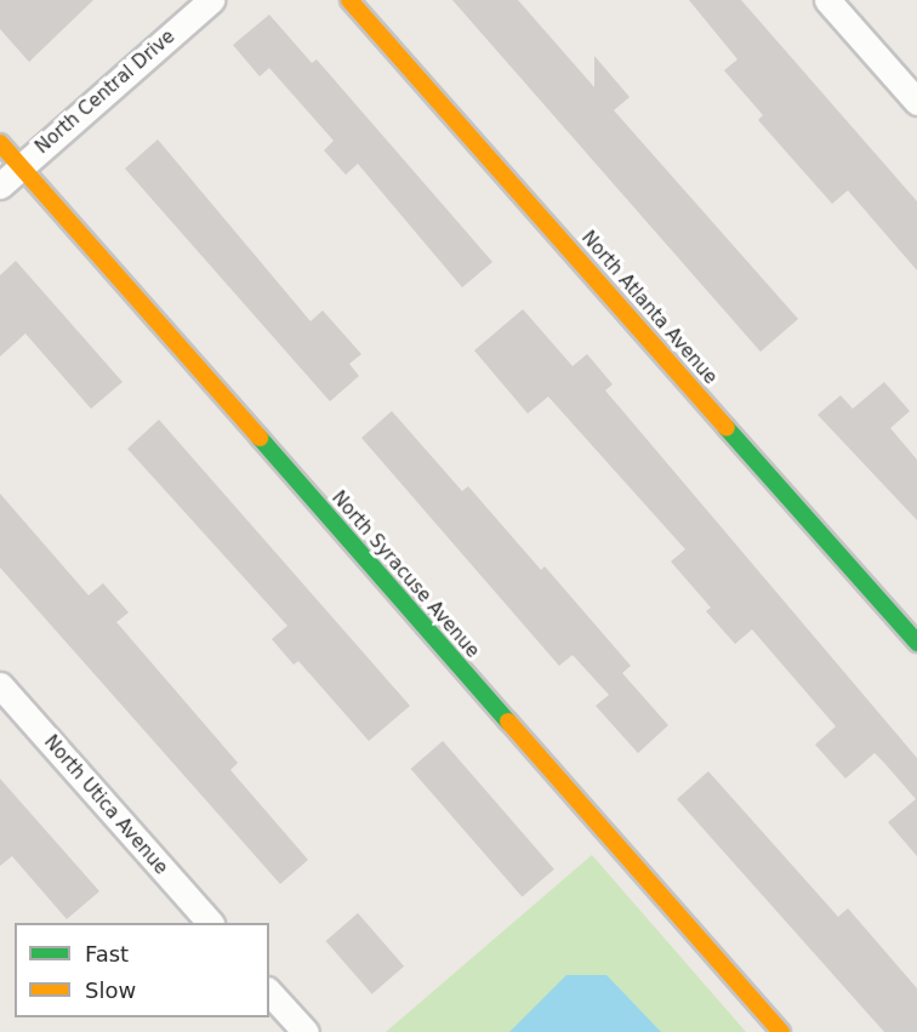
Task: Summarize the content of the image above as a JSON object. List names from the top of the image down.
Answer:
{
  "streets": {
    "street": [
      "North Central Drive",
      "North Atlanta Avenue",
      "North Syracuse Avenue",
      "North Utica Avenue"
    ]
  },
  "crossings": [
    ["North Central Drive", "North Syracuse Avenue"]
  ],
  "legend": ["Fast", "Slow"]
}
